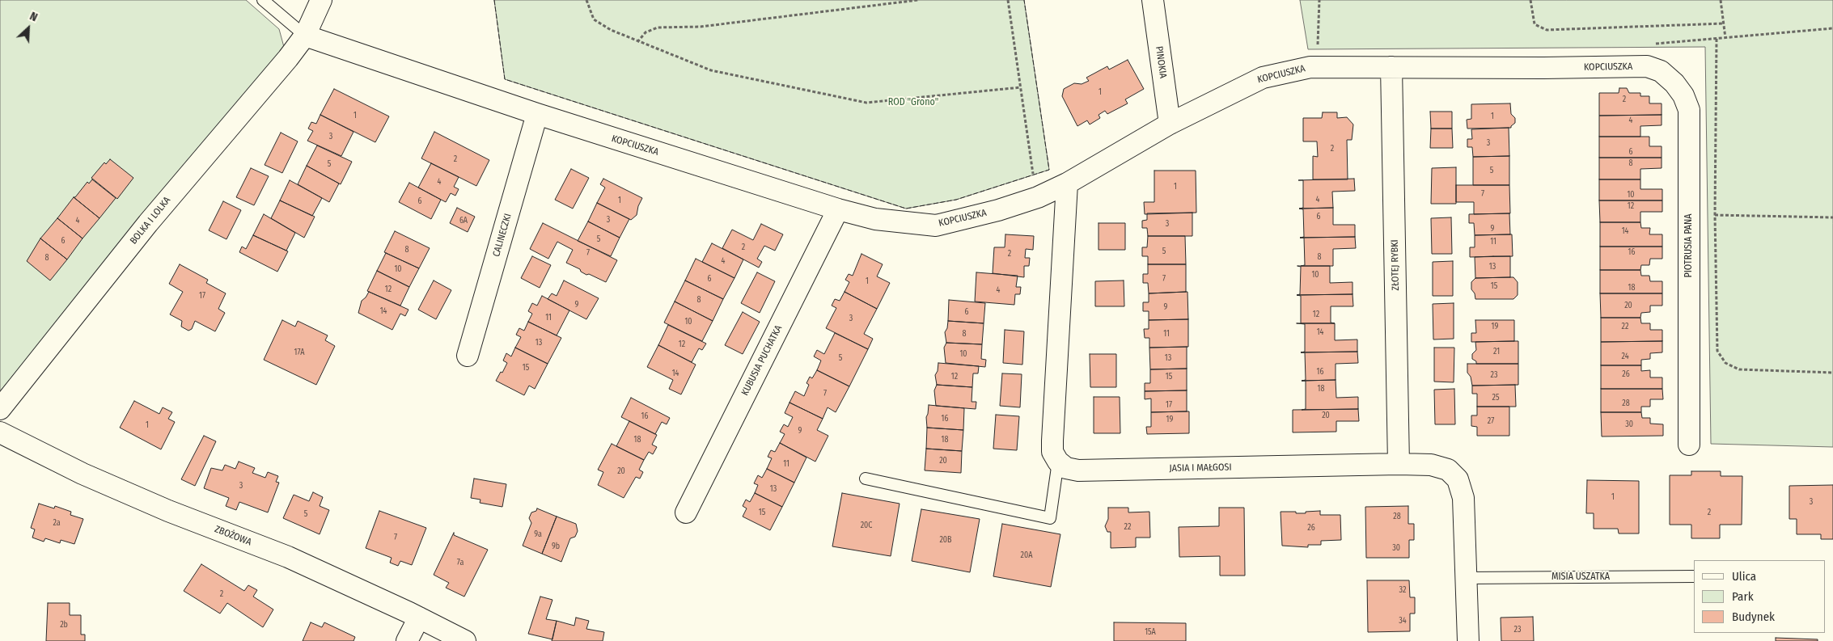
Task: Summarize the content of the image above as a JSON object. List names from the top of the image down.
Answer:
{
  "streets": {
    "street": [
      "PINOKIA",
      "KOPCIUSZKA",
      "BOLKA I LOLKA",
      "CALINECZKI",
      "PIOTRUSIA PANA",
      "ZŁOTEJ RYBKI",
      "KUBUSIA PUCHATKA",
      "JASIA I MAŁGOSI",
      "ZBOŻOWA"
    ],
    "lane": ["MISIA USZATKA"]
  },
  "crossings": [
    ["PINOKIA", "KOPCIUSZKA"],
    ["KOPCIUSZKA", "BOLKA I LOLKA"],
    ["KOPCIUSZKA", "CALINECZKI"],
    ["KOPCIUSZKA", "PIOTRUSIA PANA"],
    ["KOPCIUSZKA", "ZŁOTEJ RYBKI"],
    ["KOPCIUSZKA", "KUBUSIA PUCHATKA"],
    ["ZŁOTEJ RYBKI", "JASIA I MAŁGOSI"],
    ["JASIA I MAŁGOSI", "MISIA USZATKA"]
  ],
  "parks": ["ROD \"Grono\""],
  "house_numbers": [
    "1",
    "2",
    "1",
    "1",
    "4",
    "3",
    "3",
    "2",
    "6",
    "2",
    "8",
    "5",
    "5",
    "4",
    "1",
    "7",
    "10",
    "4",
    "1",
    "6",
    "12",
    "6",
    "3",
    "4",
    "6A",
    "3",
    "9",
    "14",
    "5",
    "6",
    "11",
    "2",
    "8",
    "5",
    "16",
    "7",
    "2",
    "8",
    "8",
    "4",
    "13",
    "10",
    "10",
    "6",
    "7",
    "1",
    "15",
    "18",
    "12",
    "4",
    "17",
    "8",
    "9",
    "20",
    "9",
    "14",
    "6",
    "12",
    "11",
    "3",
    "10",
    "19",
    "22",
    "14",
    "8",
    "11",
    "13",
    "12",
    "21",
    "17A",
    "10",
    "24",
    "5",
    "13",
    "15",
    "16",
    "14",
    "26",
    "23",
    "12",
    "15",
    "18",
    "7",
    "25",
    "28",
    "17",
    "20",
    "16",
    "16",
    "19",
    "27",
    "30",
    "1",
    "9",
    "18",
    "18",
    "20",
    "11",
    "20",
    "3",
    "13",
    "1",
    "3",
    "15",
    "2",
    "5",
    "28",
    "2a",
    "20C",
    "22",
    "26",
    "9a",
    "7",
    "20B",
    "9b",
    "30",
    "20A",
    "7a",
    "32",
    "2",
    "34",
    "2b",
    "23",
    "15A"
  ],
  "legend": ["Ulica", "Park", "Budynek"],
  "north": "top right"
}
